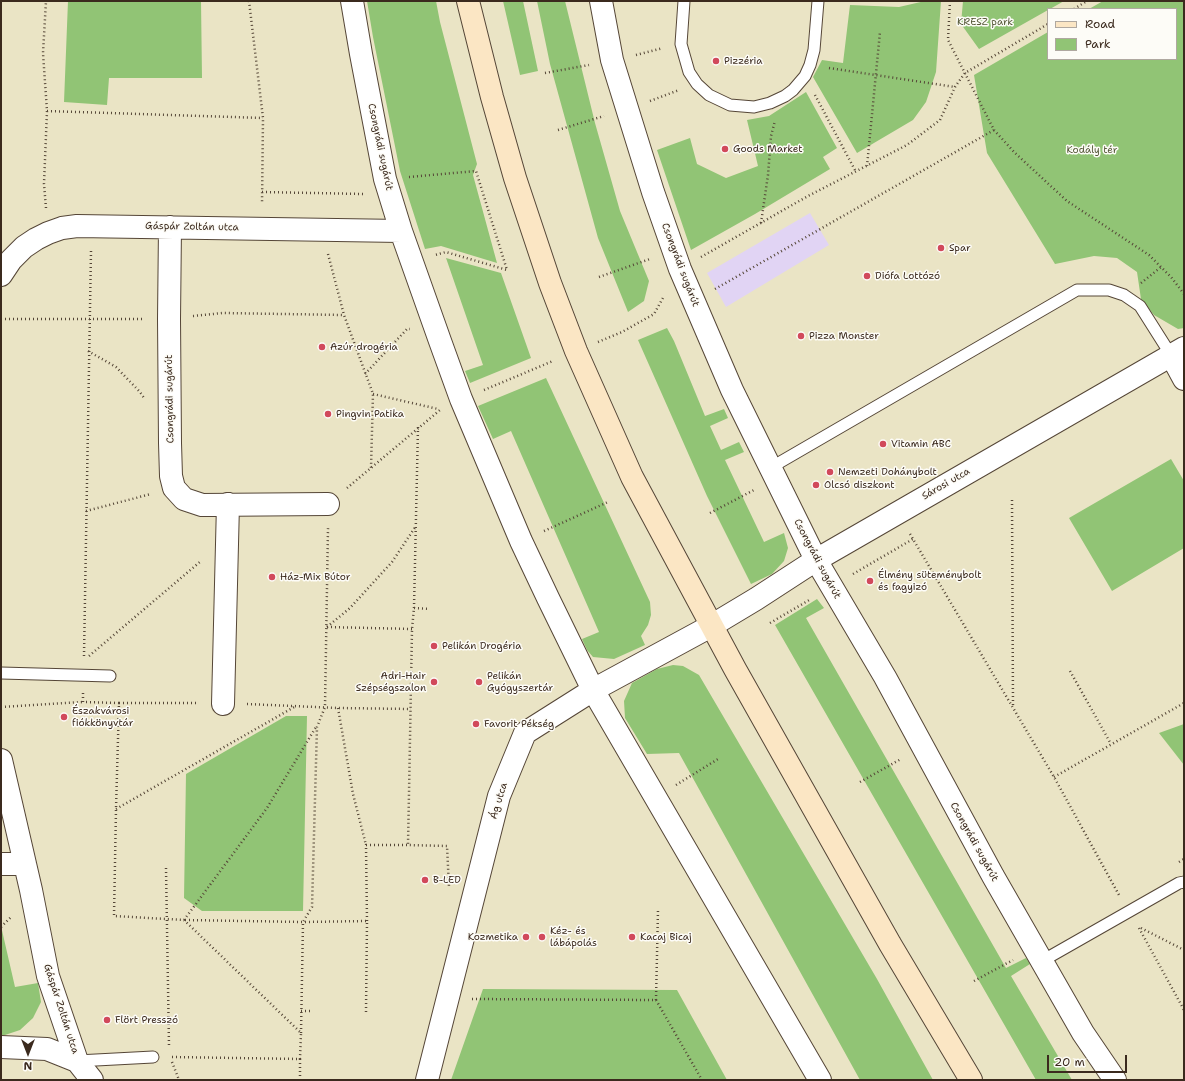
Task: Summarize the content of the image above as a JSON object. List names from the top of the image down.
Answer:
{
  "streets": {
    "street": [
      "Csongrádi sugárút",
      "Gáspár Zoltán utca",
      "Sárosi utca",
      "Ág utca"
    ]
  },
  "crossings": [
    ["Csongrádi sugárút", "Gáspár Zoltán utca"],
    ["Csongrádi sugárút", "Sárosi utca"],
    ["Csongrádi sugárút", "Ág utca"],
    ["Sárosi utca", "Ág utca"]
  ],
  "parks": ["KRESZ park", "Kodály tér"],
  "places": [
    "Pizzéria",
    "Goods Market",
    "Spar",
    "Diófa Lottózó",
    "Pizza Monster",
    "Azúr drogéria",
    "Pingvin Patika",
    "Vitamin ABC",
    "Nemzeti Dohánybolt",
    "Olcsó diszkont",
    "Ház-Mix Bútor",
    "Élmény süteménybolt és fagyizó",
    "Pelikán Drogéria",
    "Adri-Hair Szépségszalon",
    "Pelikán Gyógyszertár",
    "Északvárosi fiókkönyvtár",
    "Favorit Pékség",
    "B-LED",
    "Kozmetika",
    "Kéz- és lábápolás",
    "Kacaj Bicaj",
    "Flört Presszó"
  ],
  "legend": ["Road", "Park"],
  "scale_bar": "20 m",
  "north": "bottom"
}
